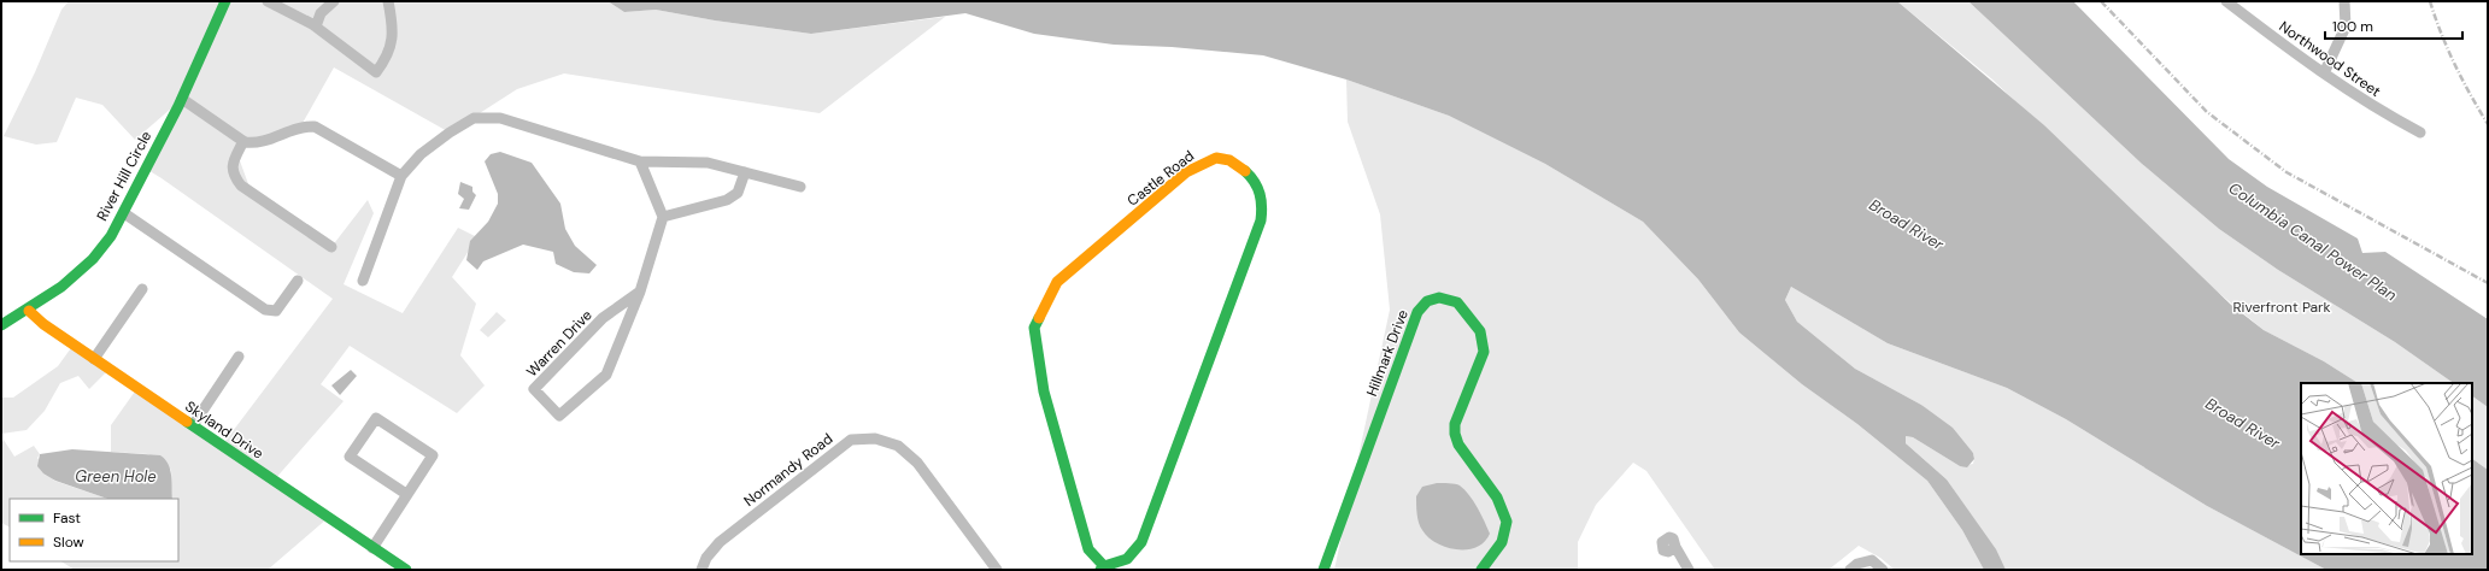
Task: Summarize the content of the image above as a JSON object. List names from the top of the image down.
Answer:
{
  "streets": {
    "street": [
      "Northwood Street",
      "River Hill Circle",
      "Castle Road",
      "Warren Drive",
      "Hillmark Drive",
      "Skyland Drive",
      "Normandy Road"
    ]
  },
  "crossings": [
    ["River Hill Circle", "Skyland Drive"]
  ],
  "water": ["Broad River", "Columbia Canal Power Plan", "Green Hole"],
  "parks": ["Riverfront Park"],
  "legend": ["Fast", "Slow"],
  "scale_bar": "100 m"
}
